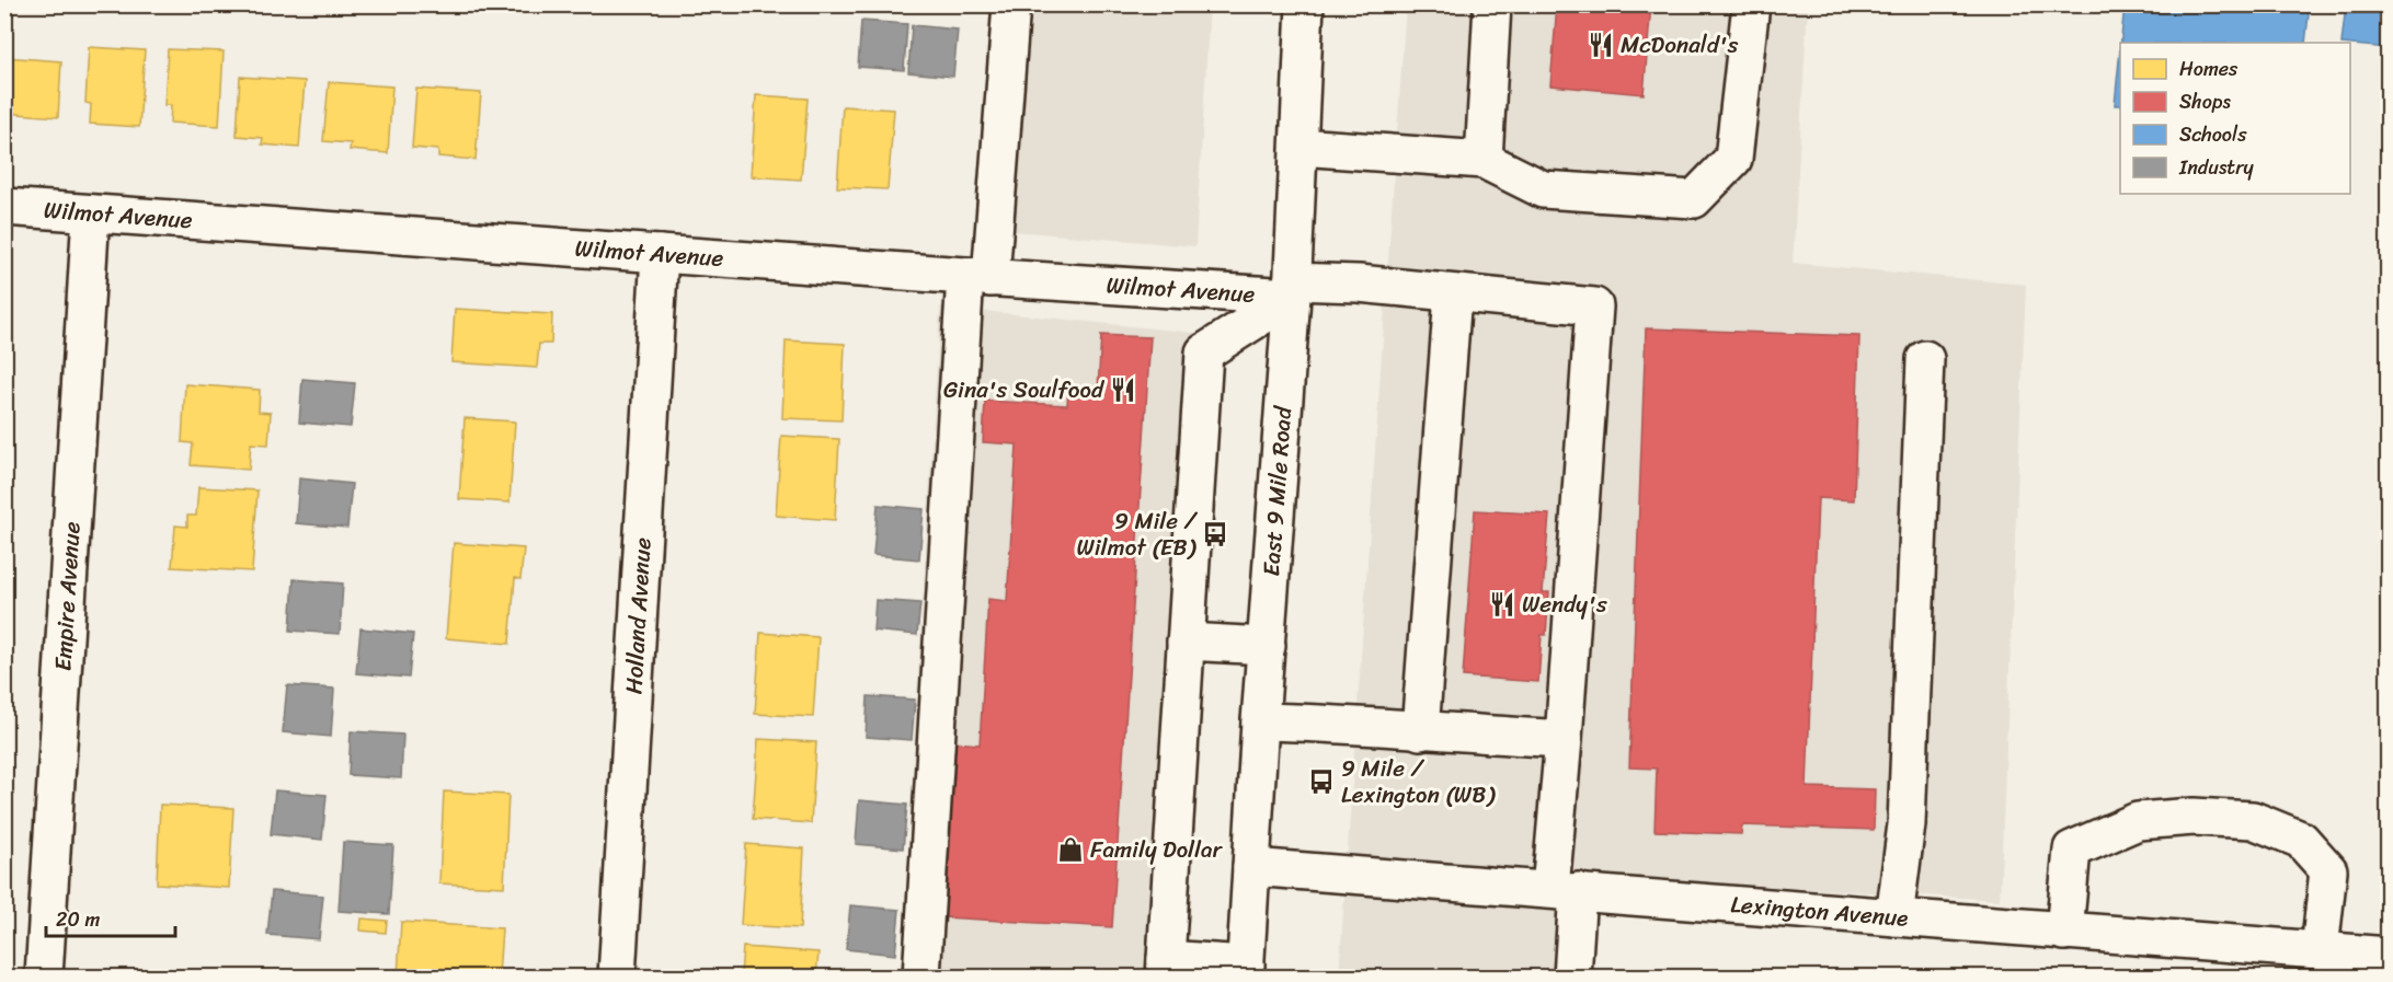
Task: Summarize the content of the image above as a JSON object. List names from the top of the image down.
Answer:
{
  "streets": {
    "street": [
      "Wilmot Avenue",
      "East 9 Mile Road",
      "Empire Avenue",
      "Holland Avenue",
      "Lexington Avenue"
    ]
  },
  "crossings": [
    ["Wilmot Avenue", "East 9 Mile Road"],
    ["Wilmot Avenue", "Empire Avenue"],
    ["Wilmot Avenue", "Holland Avenue"],
    ["East 9 Mile Road", "Lexington Avenue"]
  ],
  "places": {
    "restaurant": ["McDonald's", "Gina's Soulfood", "Wendy's"],
    "bus stop": ["9 Mile / Wilmot (EB)", "9 Mile / Lexington (WB)"],
    "shop": ["Family Dollar"]
  },
  "legend": [
    "Homes",
    "Shops",
    "Schools",
    "Industry"
  ],
  "scale_bar": "20 m"
}
